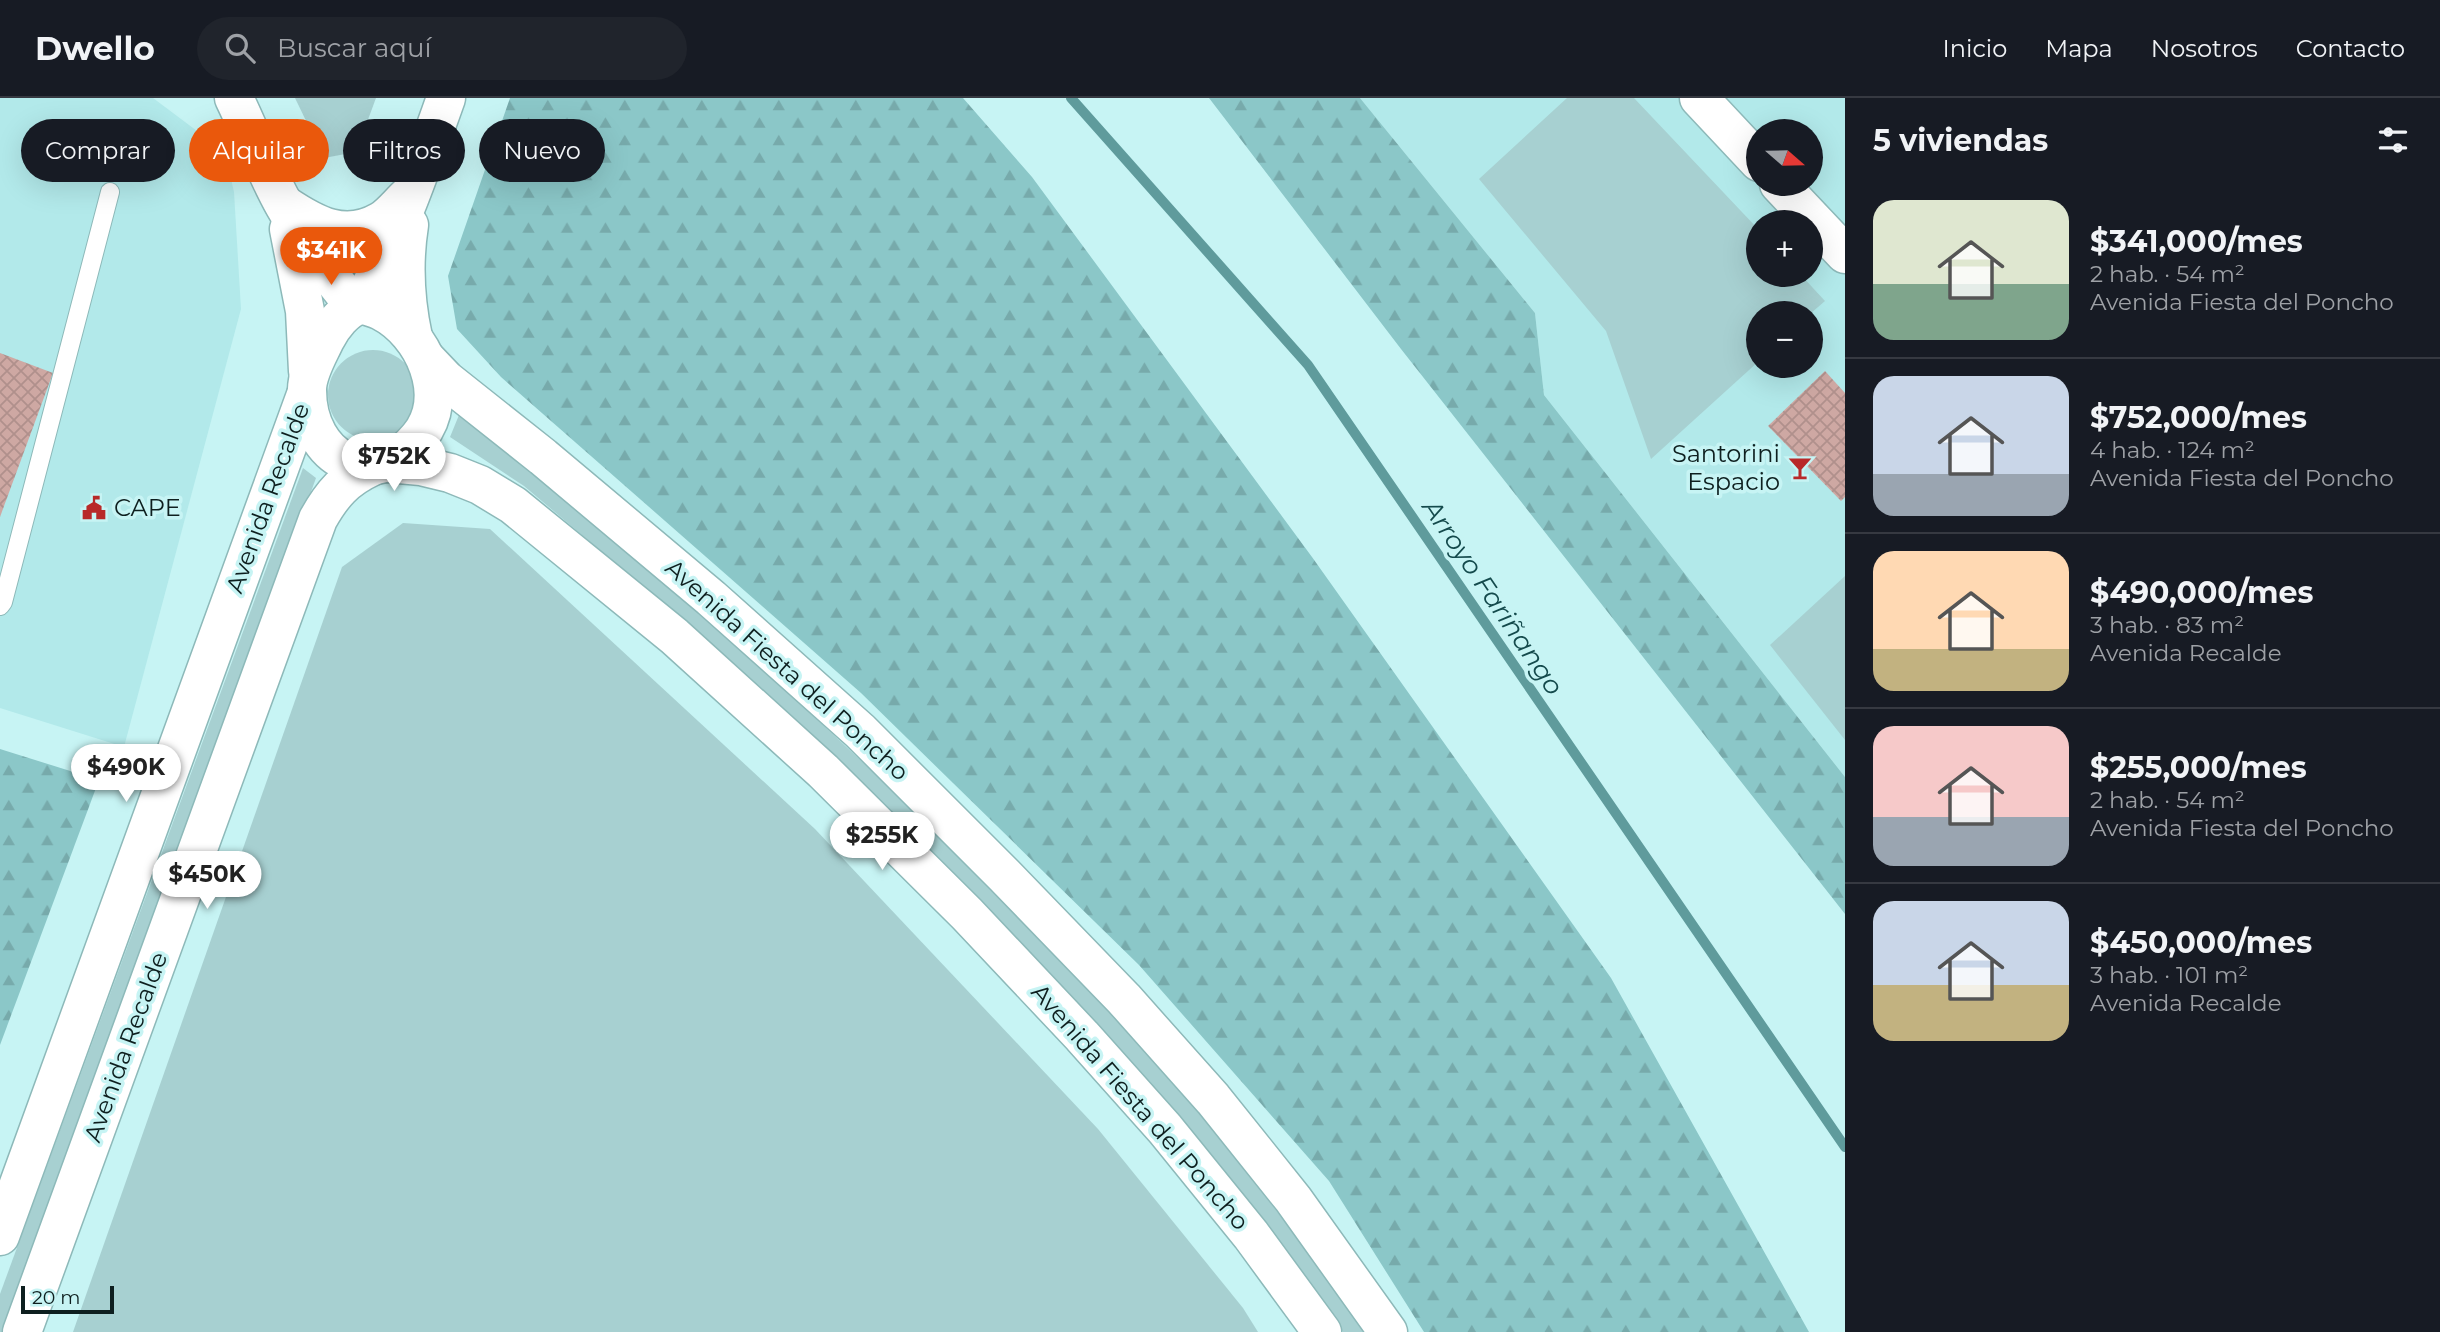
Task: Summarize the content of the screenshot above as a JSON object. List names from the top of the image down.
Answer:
{
  "streets": {
    "street": ["Avenida Recalde", "Avenida Fiesta del Poncho"]
  },
  "crossings": [
    ["Avenida Recalde", "Avenida Fiesta del Poncho"]
  ],
  "water": ["Arroyo Fariñango"],
  "places": {
    "bar": ["Santorini Espacio"],
    "public building": ["CAPE"]
  },
  "scale_bar": "20 m",
  "north": "right",
  "page": {
    "header": "Dwello",
    "search": "Buscar aquí",
    "nav": [
      "Inicio",
      "Mapa",
      "Nosotros",
      "Contacto"
    ],
    "heading": "5 viviendas",
    "map_buttons": ["+", "−"],
    "chip": [
      "Comprar",
      "Alquilar",
      "Filtros",
      "Nuevo"
    ],
    "list": [
      {
        "name": "$341,000/mes",
        "note": "2 hab. · 54 m² · Avenida Fiesta del Poncho"
      },
      {
        "name": "$752,000/mes",
        "note": "4 hab. · 124 m² · Avenida Fiesta del Poncho"
      },
      {
        "name": "$490,000/mes",
        "note": "3 hab. · 83 m² · Avenida Recalde"
      },
      {
        "name": "$255,000/mes",
        "note": "2 hab. · 54 m² · Avenida Fiesta del Poncho"
      },
      {
        "name": "$450,000/mes",
        "note": "3 hab. · 101 m² · Avenida Recalde"
      }
    ],
    "price": [
      "$341K",
      "$752K",
      "$490K",
      "$255K",
      "$450K"
    ],
    "scale": "20 m"
  }
}
